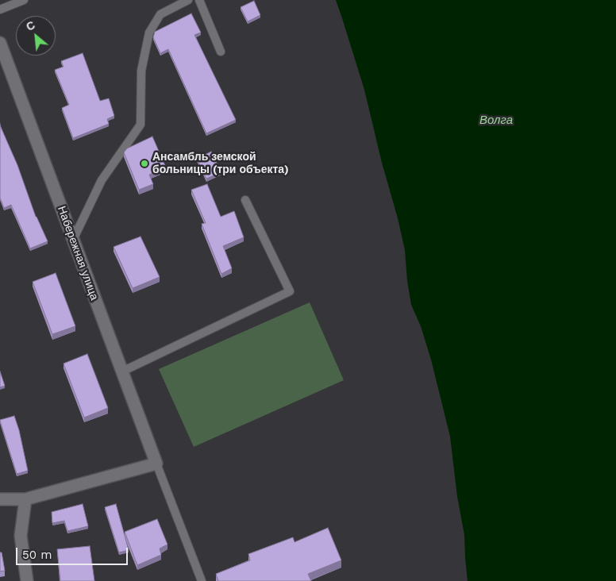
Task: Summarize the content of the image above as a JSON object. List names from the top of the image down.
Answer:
{
  "streets": {
    "street": ["Набережная улица"]
  },
  "water": ["Волга"],
  "places": ["Ансамбль земской больницы (три объекта)"],
  "scale_bar": "50 m",
  "north": "top left"
}
